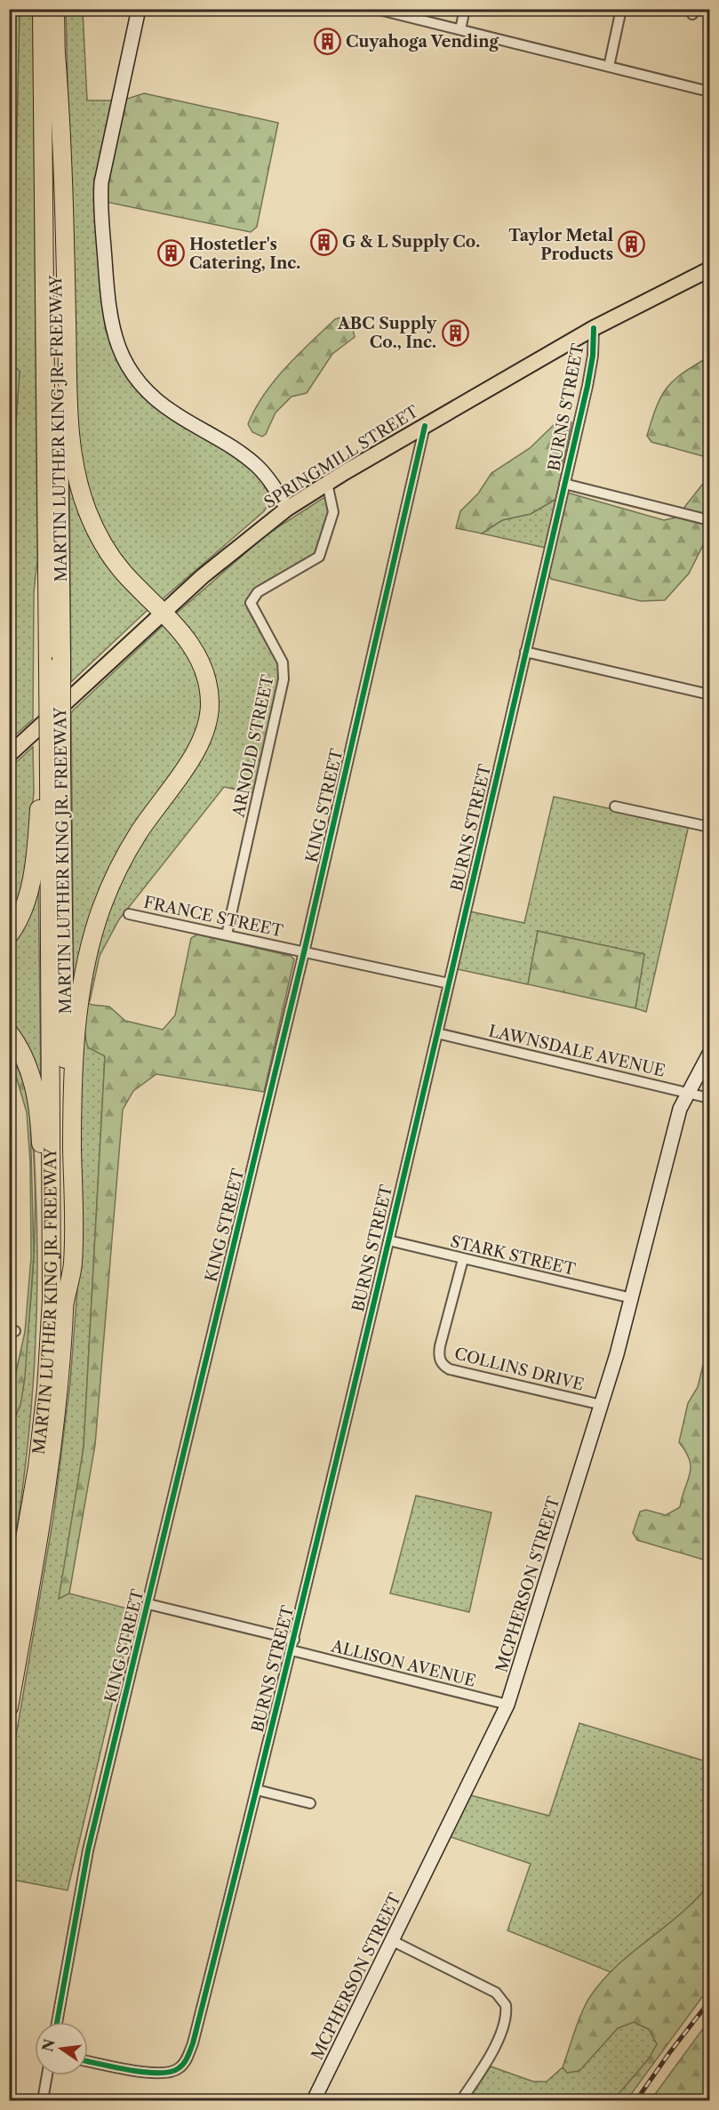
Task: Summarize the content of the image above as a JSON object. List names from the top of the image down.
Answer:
{
  "streets": {
    "highway": ["MARTIN LUTHER KING JR. FREEWAY"],
    "main road": ["SPRINGMILL STREET"],
    "street": [
      "BURNS STREET",
      "ARNOLD STREET",
      "KING STREET",
      "FRANCE STREET",
      "LAWNSDALE AVENUE",
      "STARK STREET",
      "COLLINS DRIVE",
      "MCPHERSON STREET",
      "ALLISON AVENUE"
    ]
  },
  "crossings": [
    ["BURNS STREET", "SPRINGMILL STREET"],
    ["BURNS STREET", "FRANCE STREET"],
    ["BURNS STREET", "LAWNSDALE AVENUE"],
    ["BURNS STREET", "STARK STREET"],
    ["BURNS STREET", "ALLISON AVENUE"],
    ["SPRINGMILL STREET", "ARNOLD STREET"],
    ["SPRINGMILL STREET", "KING STREET"],
    ["ARNOLD STREET", "FRANCE STREET"],
    ["KING STREET", "FRANCE STREET"],
    ["LAWNSDALE AVENUE", "MCPHERSON STREET"],
    ["STARK STREET", "COLLINS DRIVE"],
    ["STARK STREET", "MCPHERSON STREET"],
    ["COLLINS DRIVE", "MCPHERSON STREET"],
    ["MCPHERSON STREET", "ALLISON AVENUE"]
  ],
  "places": {
    "building": [
      "Cuyahoga Vending",
      "G & L Supply Co.",
      "Taylor Metal Products",
      "Hostetler's Catering, Inc.",
      "ABC Supply Co., Inc."
    ]
  },
  "north": "left"
}
